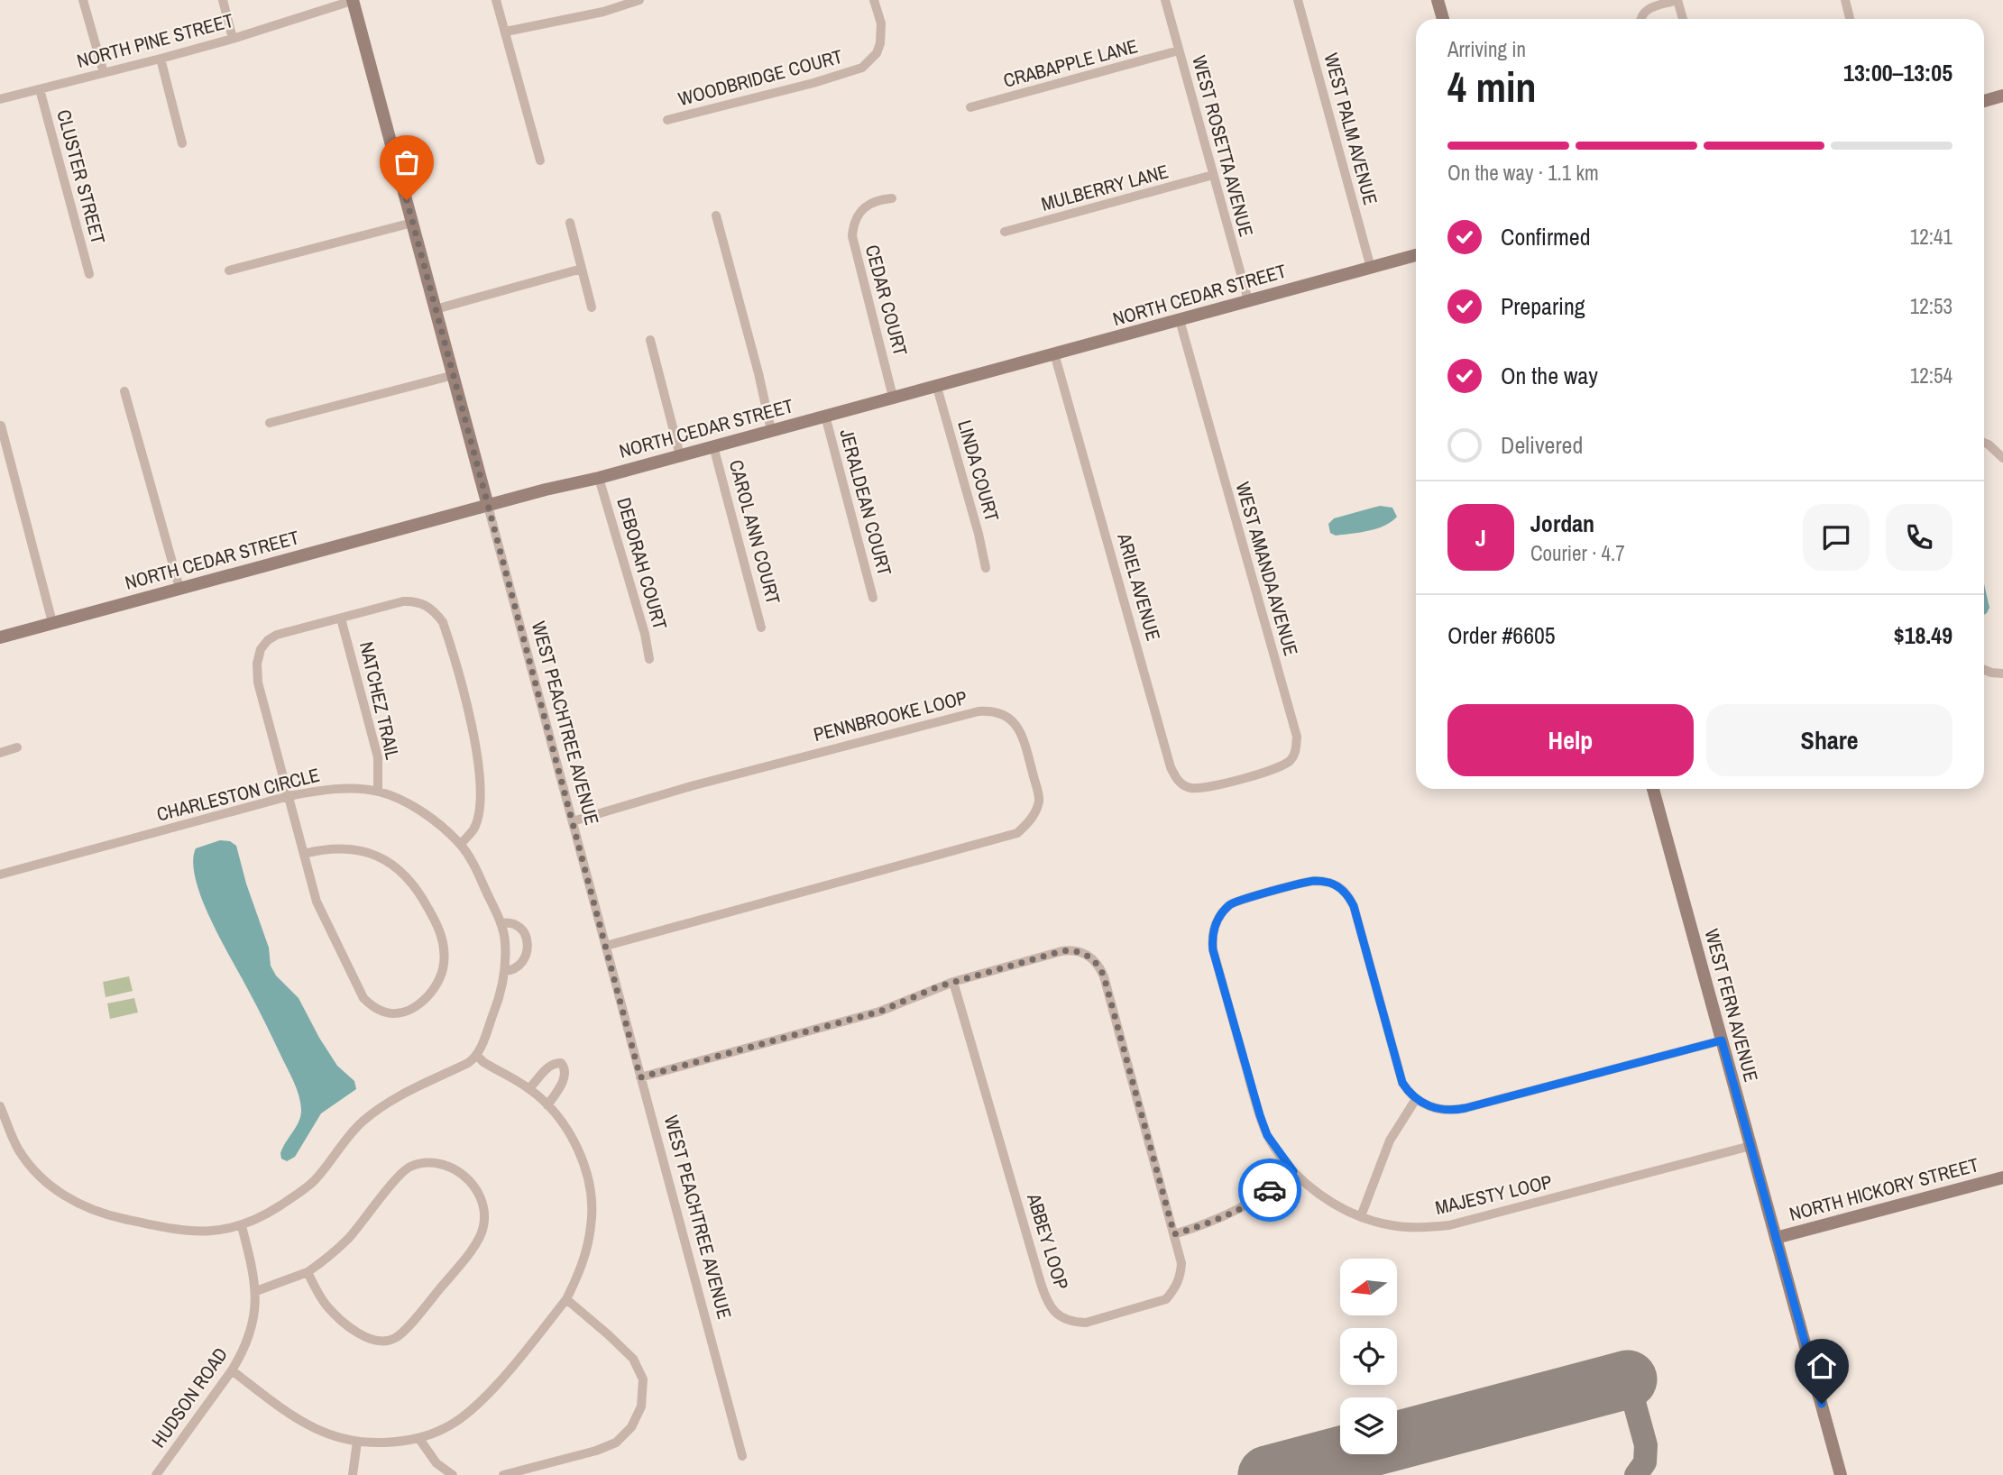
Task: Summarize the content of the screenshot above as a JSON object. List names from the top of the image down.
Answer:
{
  "streets": {
    "street": [
      "NORTH PINE STREET",
      "CRABAPPLE LANE",
      "WOODBRIDGE COURT",
      "WEST PALM AVENUE",
      "WEST ROSETTA AVENUE",
      "CLUSTER STREET",
      "MULBERRY LANE",
      "NORTH CEDAR STREET",
      "CEDAR COURT",
      "LINDA COURT",
      "JERALDEAN COURT",
      "CAROL ANN COURT",
      "DEBORAH COURT",
      "WEST AMANDA AVENUE",
      "ARIEL AVENUE",
      "NATCHEZ TRAIL",
      "PENNBROOKE LOOP",
      "WEST PEACHTREE AVENUE",
      "CHARLESTON CIRCLE",
      "WEST FERN AVENUE",
      "NORTH HICKORY STREET",
      "MAJESTY LOOP",
      "ABBEY LOOP",
      "HUDSON ROAD"
    ]
  },
  "crossings": [
    ["NORTH PINE STREET", "CLUSTER STREET"],
    ["NORTH PINE STREET", "WEST PEACHTREE AVENUE"],
    ["CRABAPPLE LANE", "WEST ROSETTA AVENUE"],
    ["WEST PALM AVENUE", "NORTH CEDAR STREET"],
    ["WEST ROSETTA AVENUE", "MULBERRY LANE"],
    ["WEST ROSETTA AVENUE", "NORTH CEDAR STREET"],
    ["NORTH CEDAR STREET", "CEDAR COURT"],
    ["NORTH CEDAR STREET", "LINDA COURT"],
    ["NORTH CEDAR STREET", "JERALDEAN COURT"],
    ["NORTH CEDAR STREET", "CAROL ANN COURT"],
    ["NORTH CEDAR STREET", "DEBORAH COURT"],
    ["NORTH CEDAR STREET", "WEST AMANDA AVENUE"],
    ["NORTH CEDAR STREET", "ARIEL AVENUE"],
    ["NORTH CEDAR STREET", "WEST PEACHTREE AVENUE"],
    ["WEST AMANDA AVENUE", "ARIEL AVENUE"],
    ["NATCHEZ TRAIL", "CHARLESTON CIRCLE"],
    ["PENNBROOKE LOOP", "WEST PEACHTREE AVENUE"],
    ["WEST PEACHTREE AVENUE", "ABBEY LOOP"],
    ["WEST FERN AVENUE", "NORTH HICKORY STREET"],
    ["WEST FERN AVENUE", "MAJESTY LOOP"]
  ],
  "north": "left",
  "page": {
    "heading": ["4 min", "Arriving in", "13:00–13:05"],
    "panel": [
      "Jordan",
      "Courier · 4.7",
      "Order #6605",
      "$18.49"
    ],
    "bar": "On the way · 1.1 km",
    "list": [
      ["Confirmed", "12:41"],
      ["Preparing", "12:53"],
      ["On the way", "12:54"],
      "Delivered"
    ],
    "round": "J",
    "buttons": ["Help", "Share"]
  }
}
